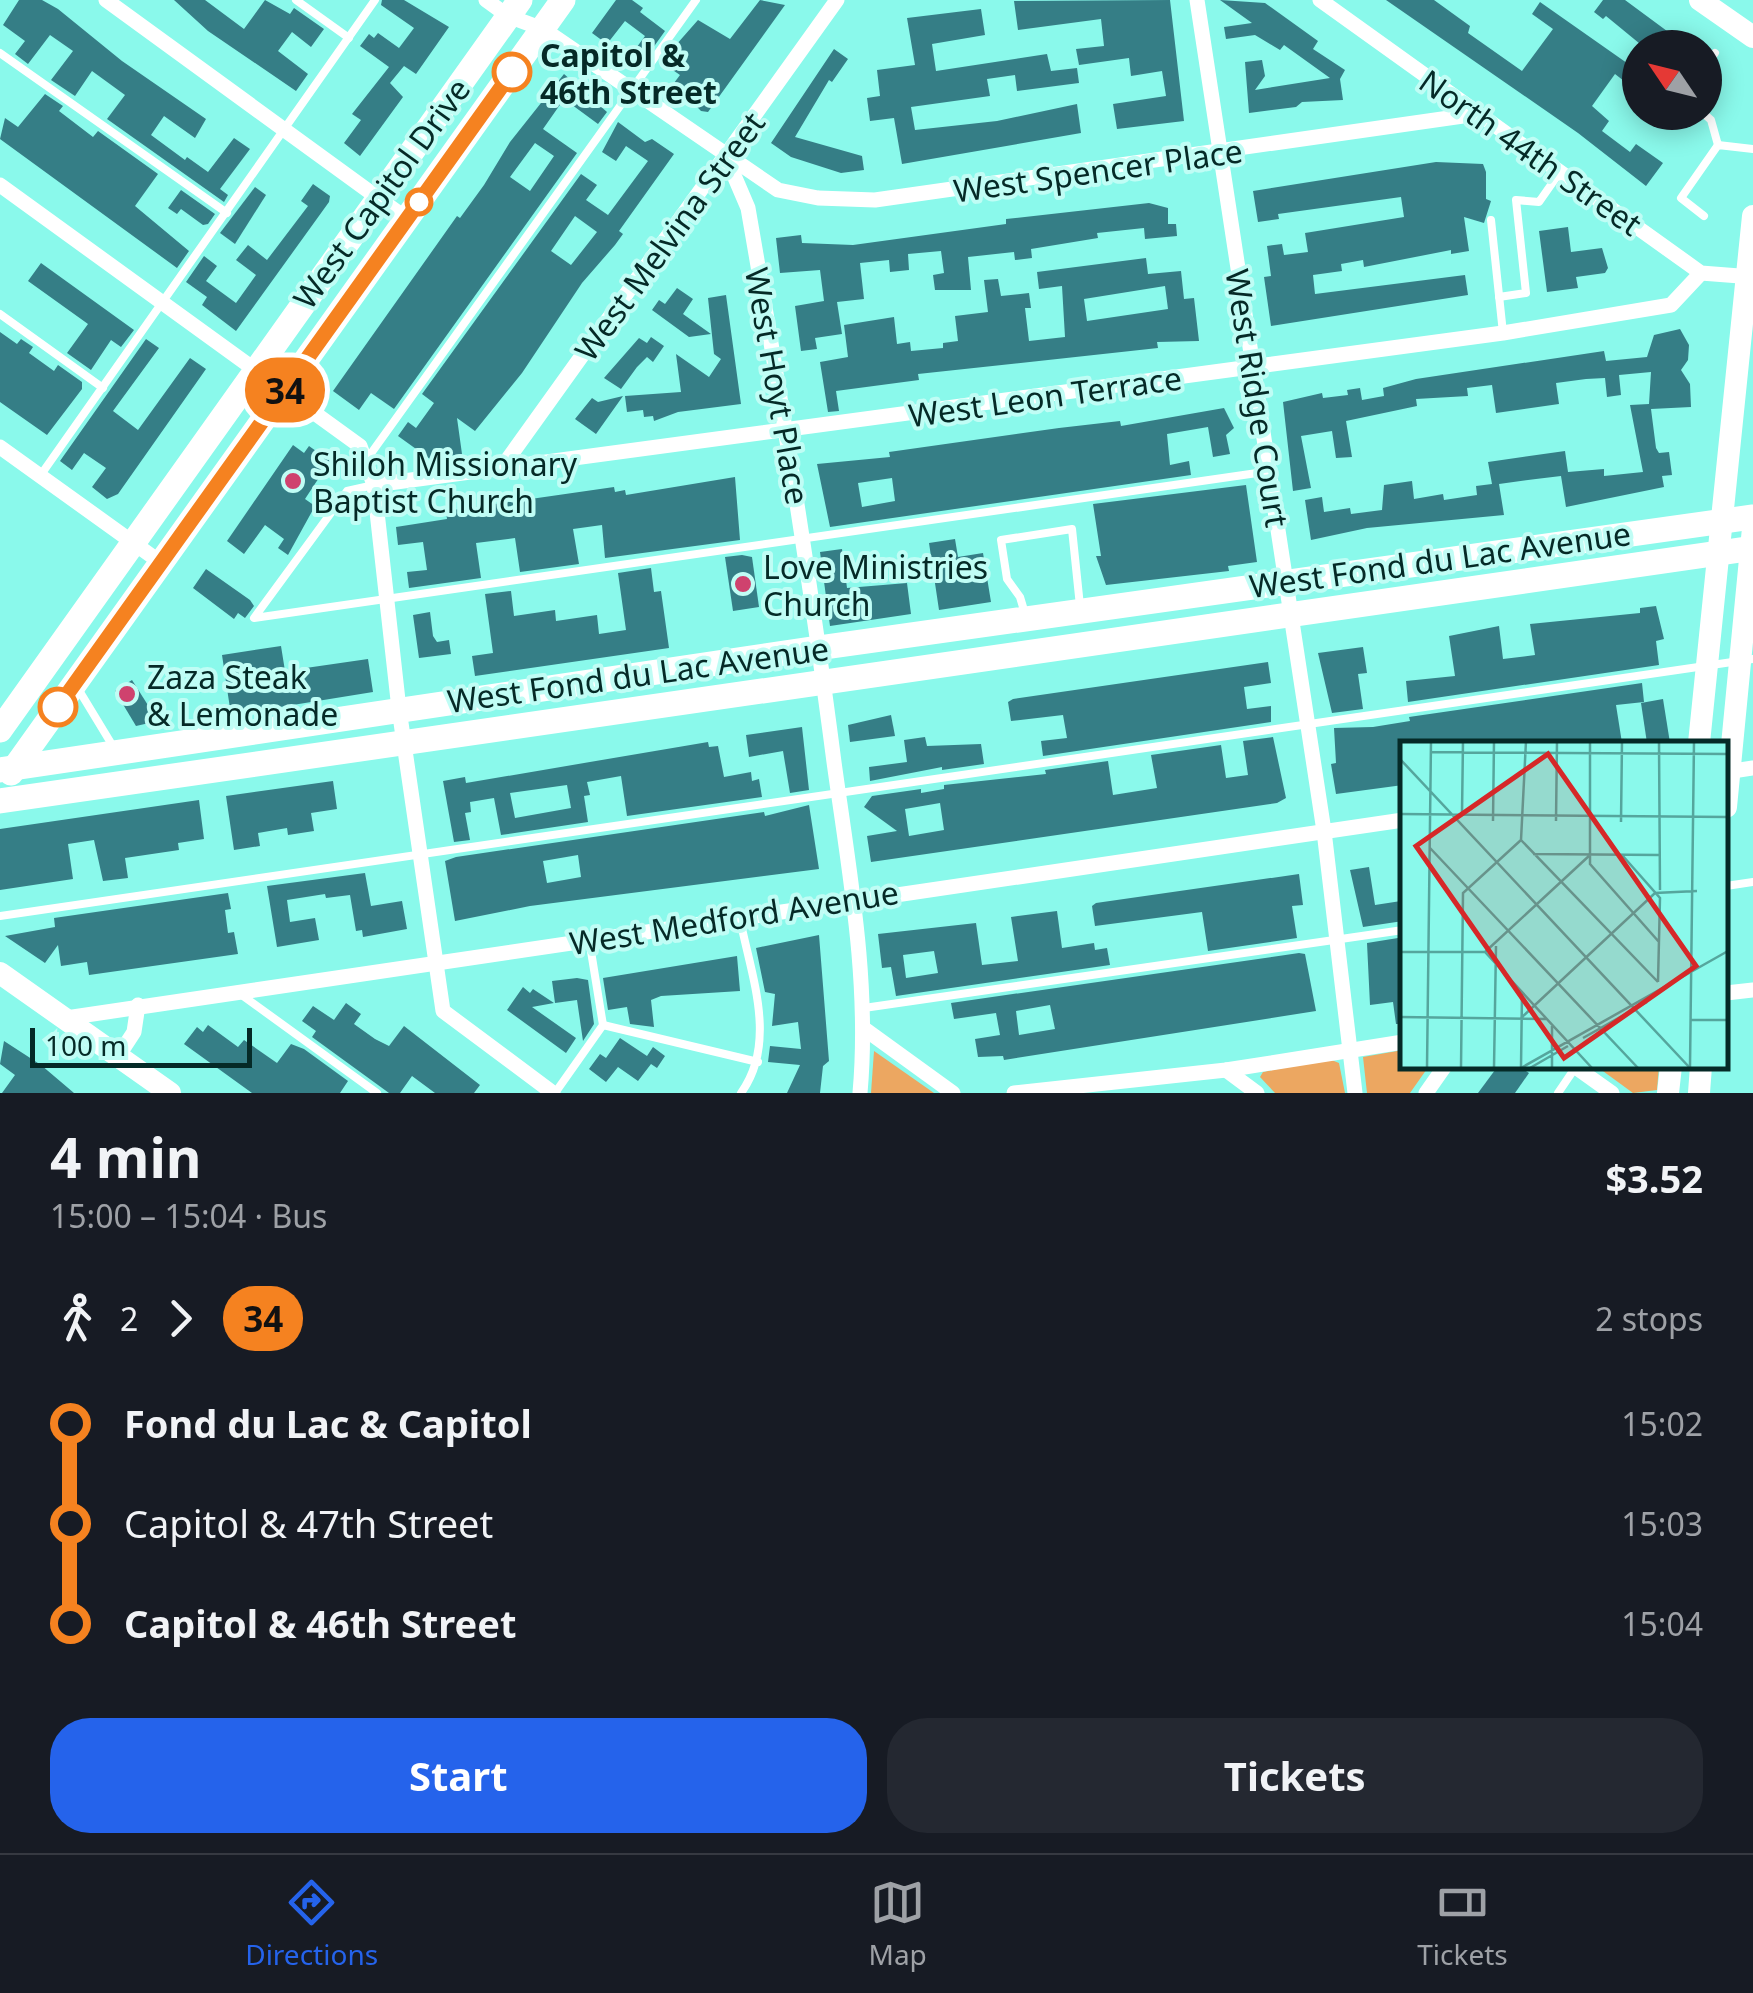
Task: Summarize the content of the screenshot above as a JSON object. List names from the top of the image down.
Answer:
{
  "streets": {
    "main road": ["West Capitol Drive", "West Fond du Lac Avenue"],
    "street": [
      "North 44th Street",
      "West Spencer Place",
      "West Melvina Street",
      "West Hoyt Place",
      "West Leon Terrace",
      "West Ridge Court",
      "West Medford Avenue"
    ]
  },
  "crossings": [
    ["North 44th Street", "West Spencer Place"],
    ["North 44th Street", "West Leon Terrace"],
    ["West Spencer Place", "West Capitol Drive"],
    ["West Spencer Place", "West Melvina Street"],
    ["West Spencer Place", "West Hoyt Place"],
    ["West Spencer Place", "West Ridge Court"],
    ["West Capitol Drive", "West Fond du Lac Avenue"],
    ["West Melvina Street", "West Hoyt Place"],
    ["West Melvina Street", "West Leon Terrace"],
    ["West Hoyt Place", "West Leon Terrace"],
    ["West Hoyt Place", "West Fond du Lac Avenue"],
    ["West Hoyt Place", "West Medford Avenue"],
    ["West Leon Terrace", "West Ridge Court"],
    ["West Ridge Court", "West Fond du Lac Avenue"],
    ["West Ridge Court", "West Medford Avenue"]
  ],
  "places": [
    "Capitol & 46th Street",
    "Shiloh Missionary Baptist Church",
    "Love Ministries Church",
    "Zaza Steak & Lemonade"
  ],
  "lines": ["bus line 34"],
  "scale_bar": "100 m",
  "north": "top left",
  "page": {
    "on_map": "34",
    "scale": "100 m",
    "heading": ["4 min", "15:00 – 15:04 · Bus", "$3.52"],
    "legs": ["2", "34", "2 stops"],
    "list": [
      {
        "name": "Fond du Lac & Capitol",
        "value": "15:02"
      },
      {
        "name": "Capitol & 47th Street",
        "value": "15:03"
      },
      {
        "name": "Capitol & 46th Street",
        "value": "15:04"
      }
    ],
    "buttons": ["Start", "Tickets"],
    "tabs": ["Directions", "Map", "Tickets"]
  }
}
